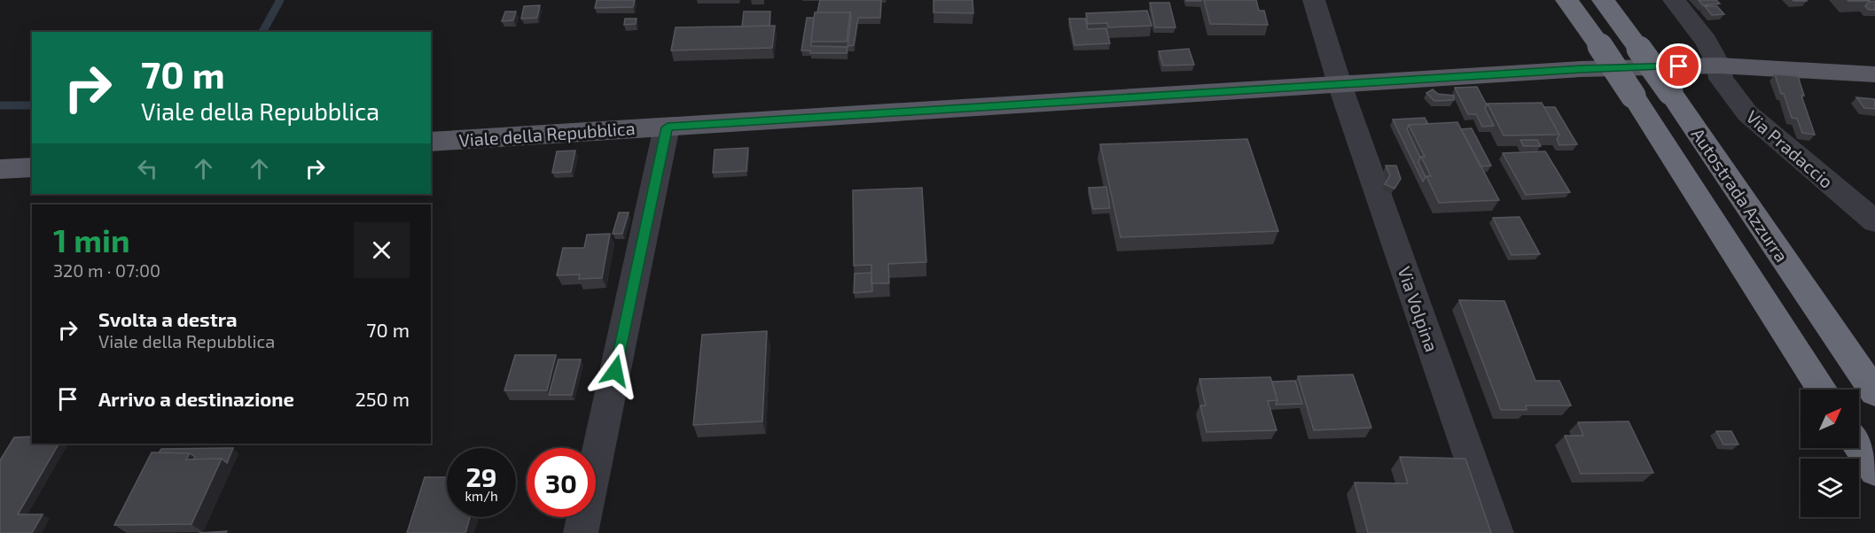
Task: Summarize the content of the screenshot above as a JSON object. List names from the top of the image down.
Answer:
{
  "streets": {
    "highway": ["Autostrada Azzurra"],
    "main road": ["Viale della Repubblica"],
    "street": ["Via Pradaccio", "Via Volpina"]
  },
  "crossings": [
    ["Viale della Repubblica", "Via Pradaccio"],
    ["Viale della Repubblica", "Via Volpina"]
  ],
  "north": "top right",
  "page": {
    "turn": ["70 m", "Viale della Repubblica"],
    "heading": ["1 min", "320 m · 07:00"],
    "list": [
      {
        "name": "Svolta a destra",
        "note": "Viale della Repubblica",
        "value": "70 m"
      },
      {
        "name": "Arrivo a destinazione",
        "value": "250 m"
      }
    ],
    "speed": "29 km/h",
    "limit": "30"
  }
}
